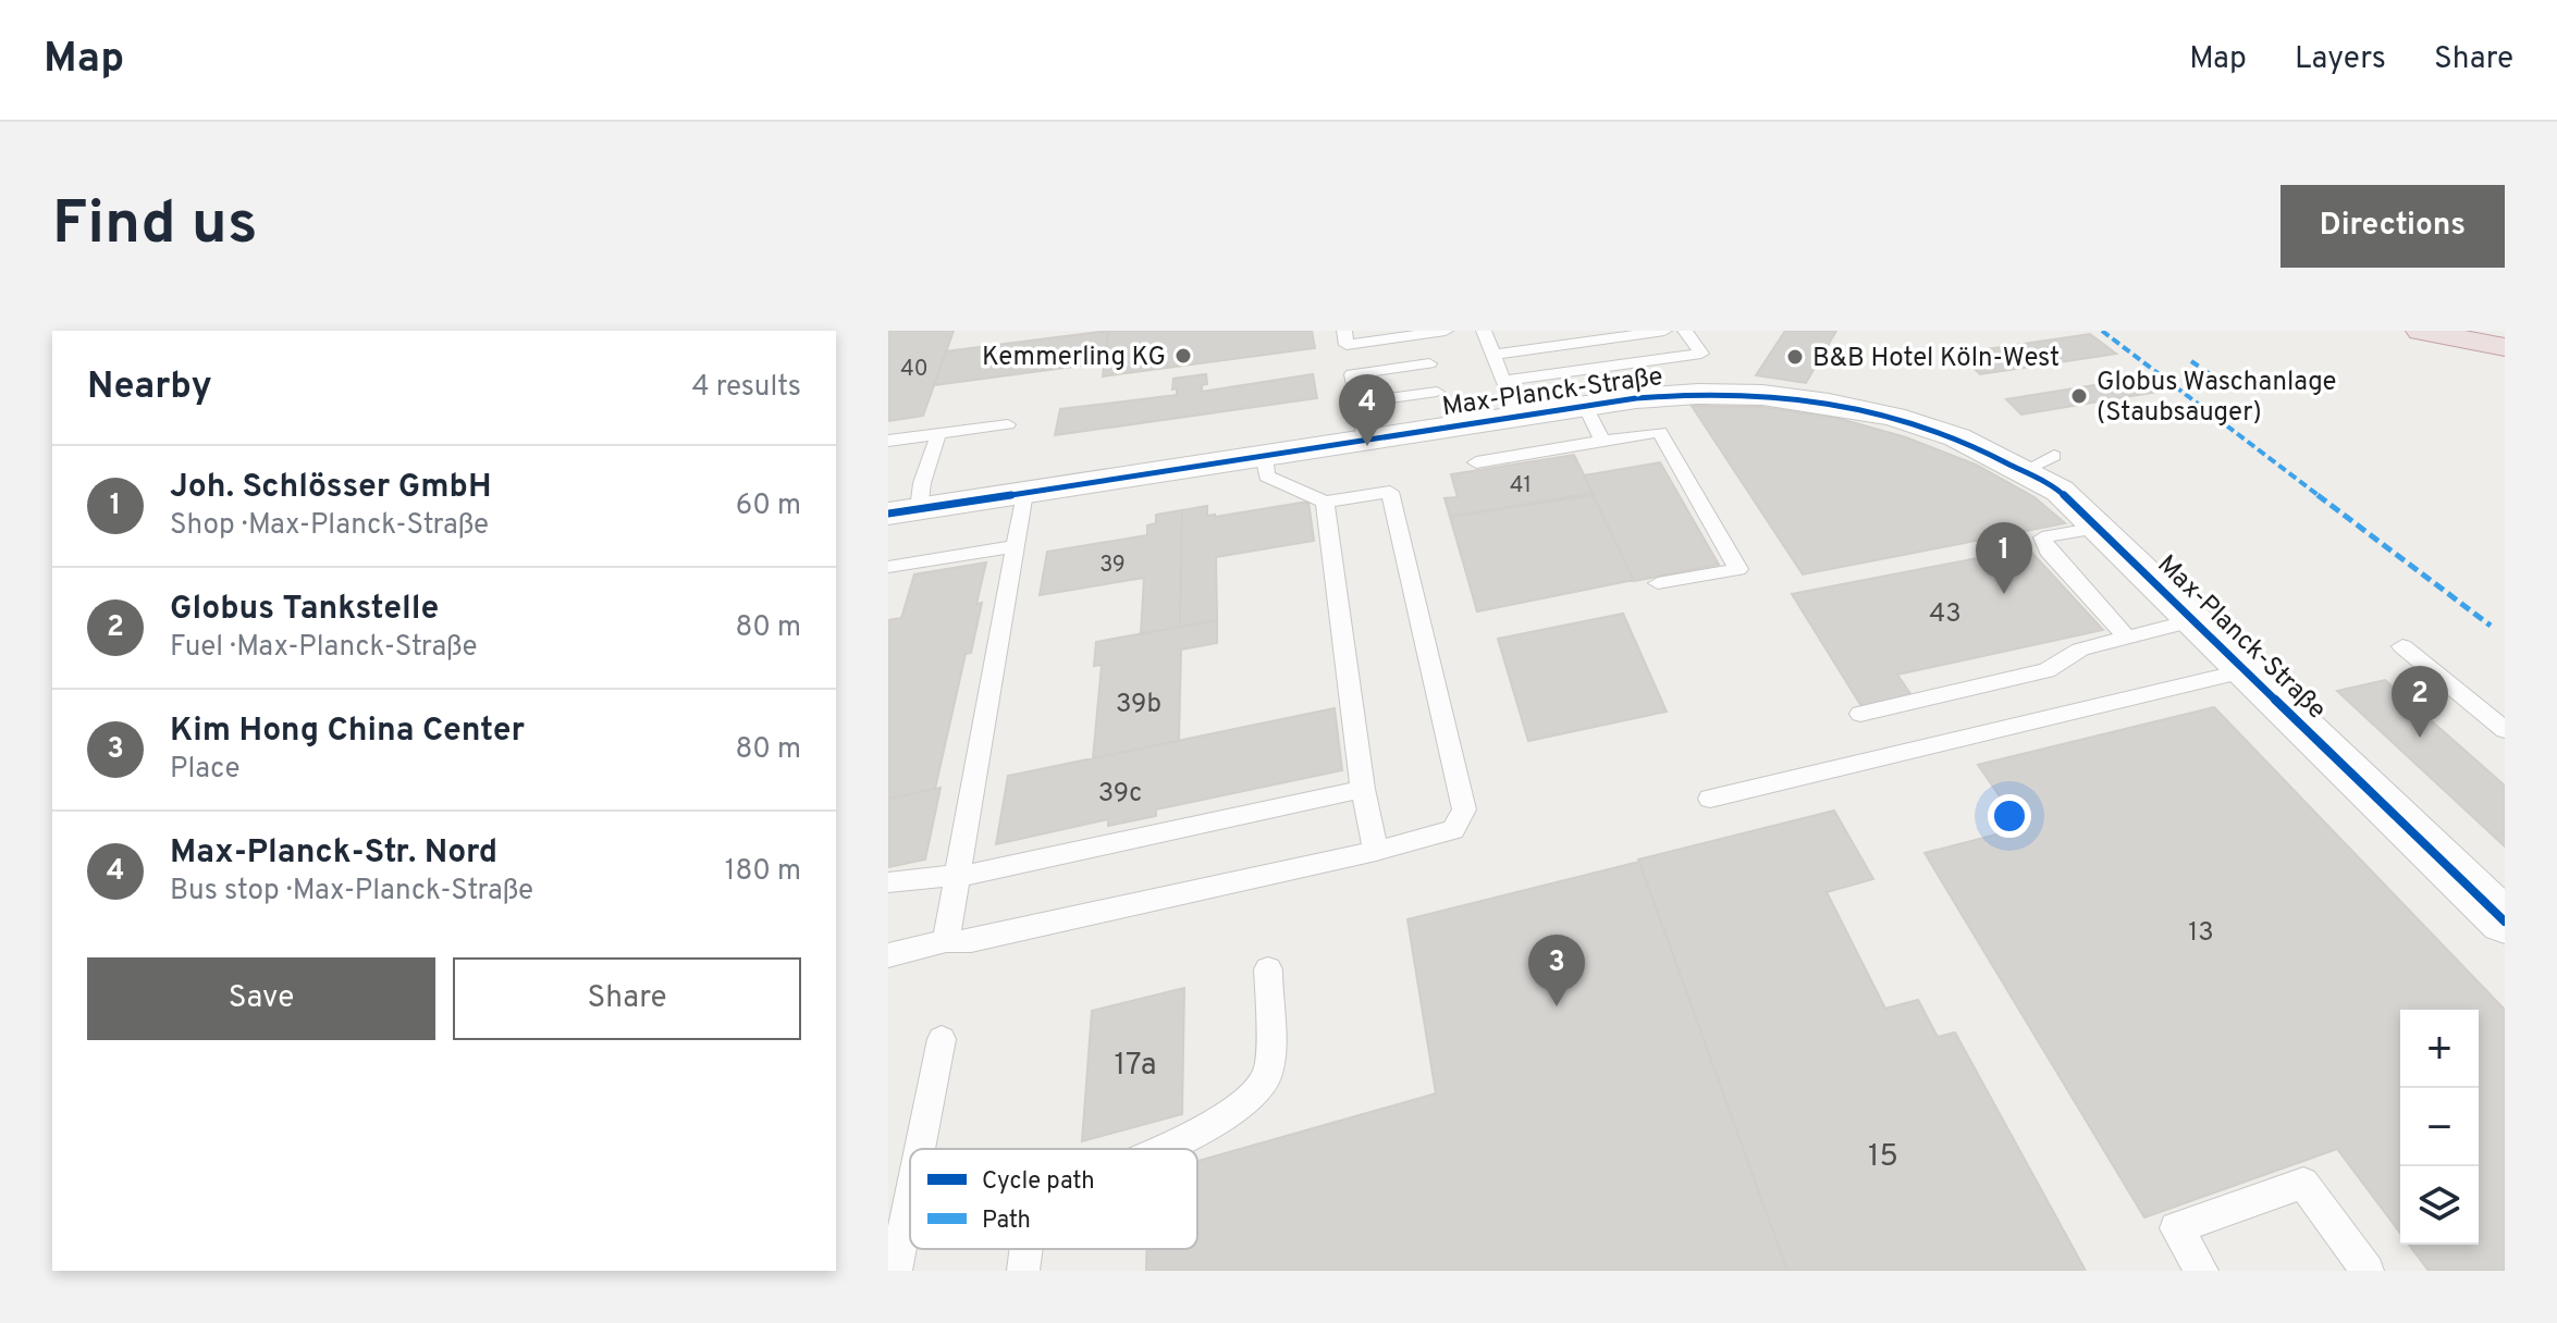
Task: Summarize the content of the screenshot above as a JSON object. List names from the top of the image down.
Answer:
{
  "streets": {
    "street": ["Max-Planck-Straße"]
  },
  "places": ["Kemmerling KG", "B&B Hotel Köln-West", "Globus Waschanlage (Staubsauger)"],
  "house_numbers": [
    "40",
    "41",
    "39",
    "43",
    "39b",
    "39c",
    "13",
    "17a",
    "15"
  ],
  "legend": ["Cycle path", "Path"],
  "page": {
    "header": "Map",
    "nav": ["Map", "Layers", "Share"],
    "buttons": [
      "Directions",
      ["Save", "Share"]
    ],
    "title": "Find us",
    "heading": ["Nearby", "4 results"],
    "pins": [
      "4",
      "1",
      "2",
      "3"
    ],
    "list": [
      {
        "mark": "1",
        "name": "Joh. Schlösser GmbH",
        "note": "Shop · Max-Planck-Straße",
        "value": "60 m"
      },
      {
        "mark": "2",
        "name": "Globus Tankstelle",
        "note": "Fuel · Max-Planck-Straße",
        "value": "80 m"
      },
      {
        "mark": "3",
        "name": "Kim Hong China Center",
        "note": "Place",
        "value": "80 m"
      },
      {
        "mark": "4",
        "name": "Max-Planck-Str. Nord",
        "note": "Bus stop · Max-Planck-Straße",
        "value": "180 m"
      }
    ],
    "map_buttons": ["+", "−"]
  }
}
